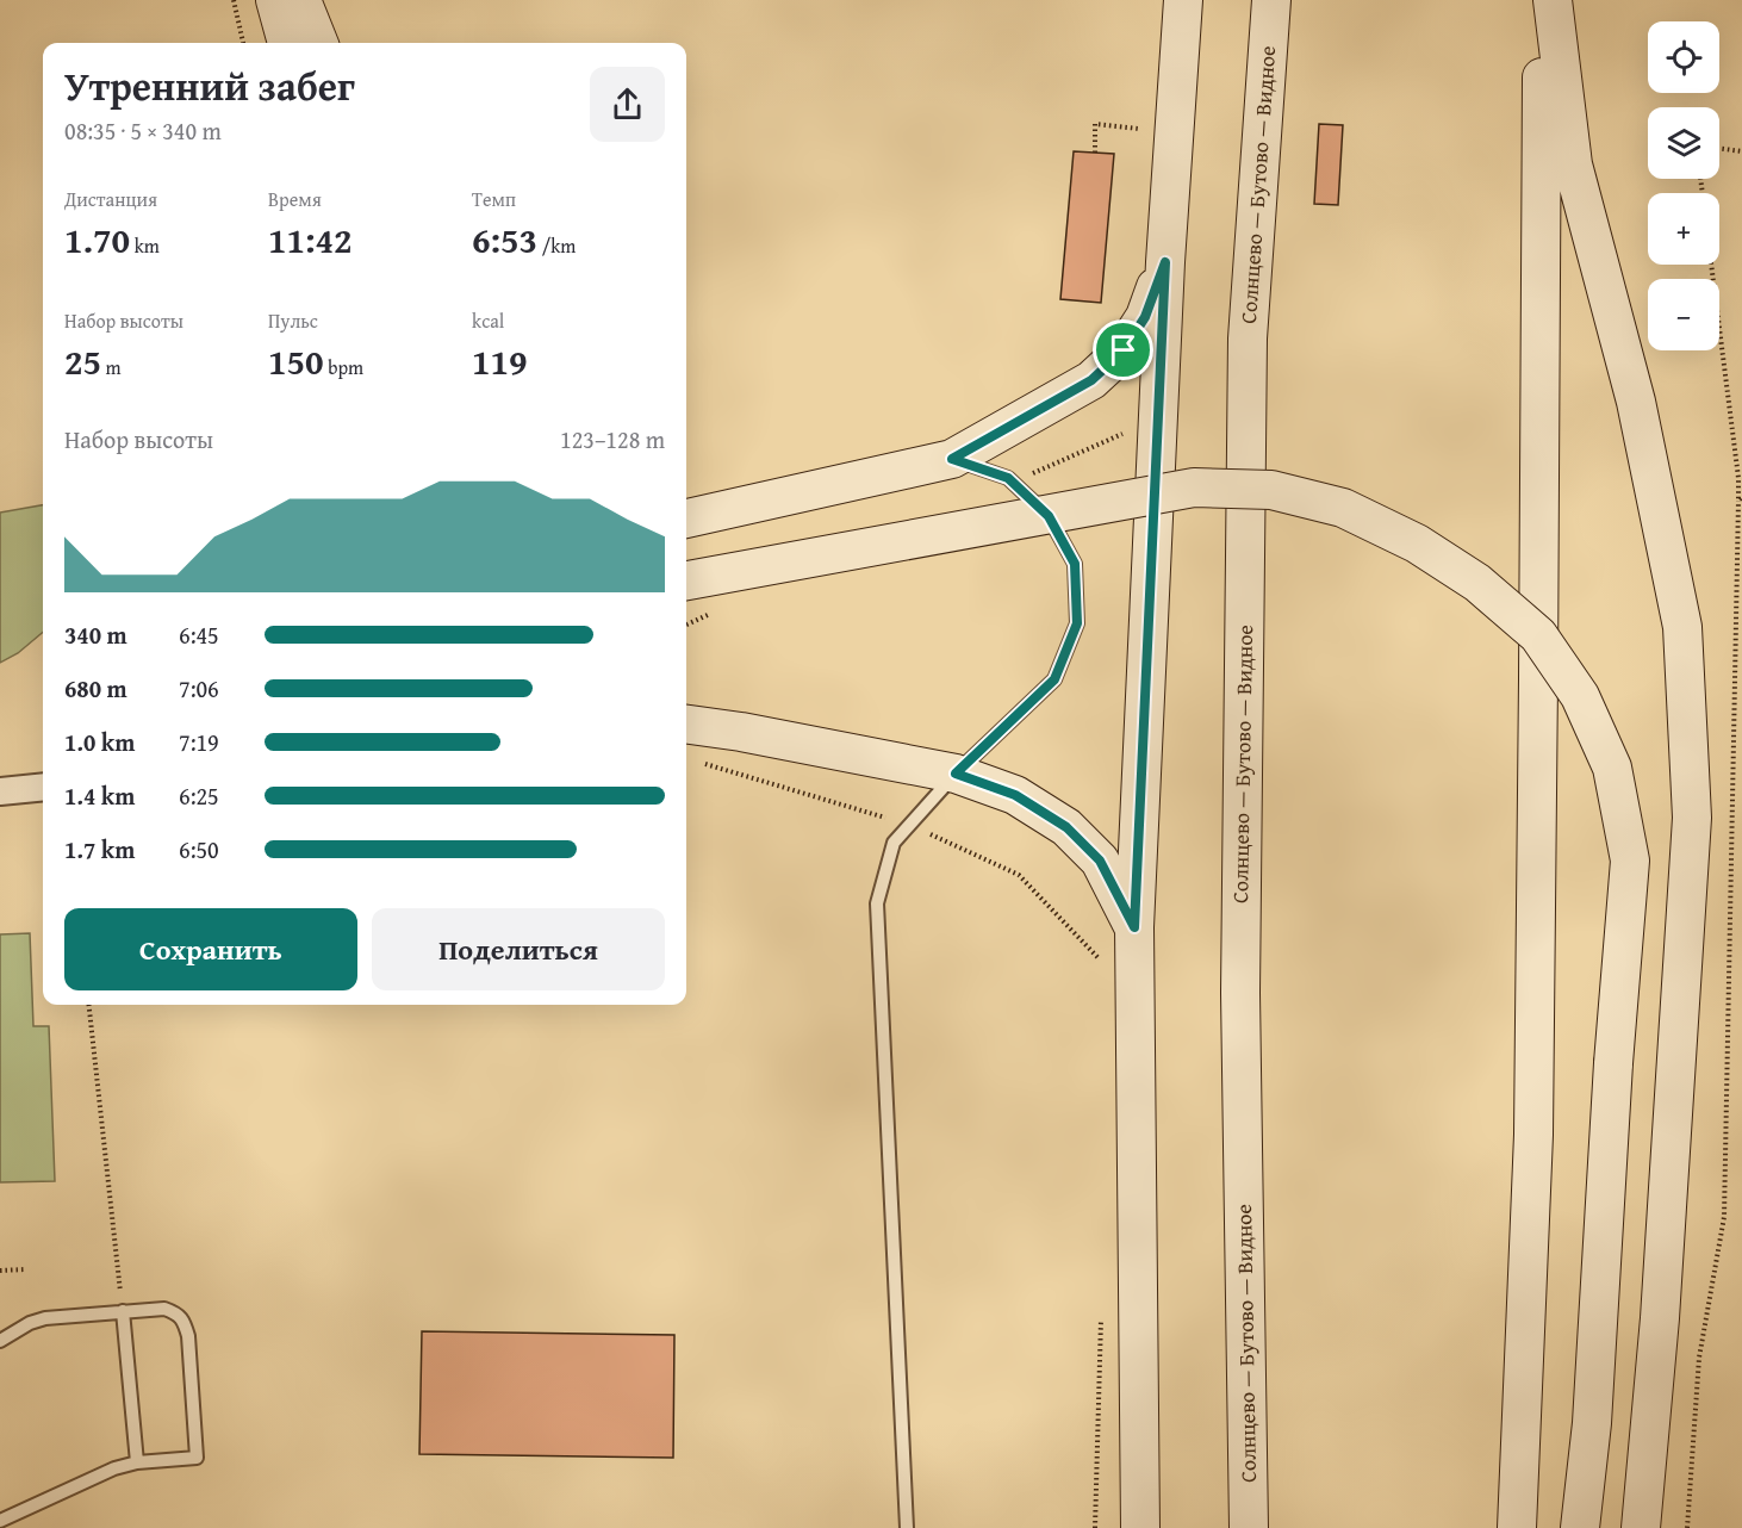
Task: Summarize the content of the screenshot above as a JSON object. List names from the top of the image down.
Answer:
{
  "streets": {
    "main road": ["Солнцево — Бутово — Видное"]
  },
  "page": {
    "map_buttons": ["+", "−"],
    "heading": ["Утренний забег", "08:35 · 5 × 340 m"],
    "stats": [
      ["Дистанция", "1.70 km"],
      ["Время", "11:42"],
      ["Темп", "6:53 /km"],
      ["Набор высоты", "25 m"],
      ["Пульс", "150 bpm"],
      ["kcal", "119"]
    ],
    "chart": ["Набор высоты", "123–128 m"],
    "list": [
      {
        "name": "340 m",
        "note": "6:45"
      },
      {
        "name": "680 m",
        "note": "7:06"
      },
      {
        "name": "1.0 km",
        "note": "7:19"
      },
      {
        "name": "1.4 km",
        "note": "6:25"
      },
      {
        "name": "1.7 km",
        "note": "6:50"
      }
    ],
    "buttons": ["Сохранить", "Поделиться"]
  }
}
